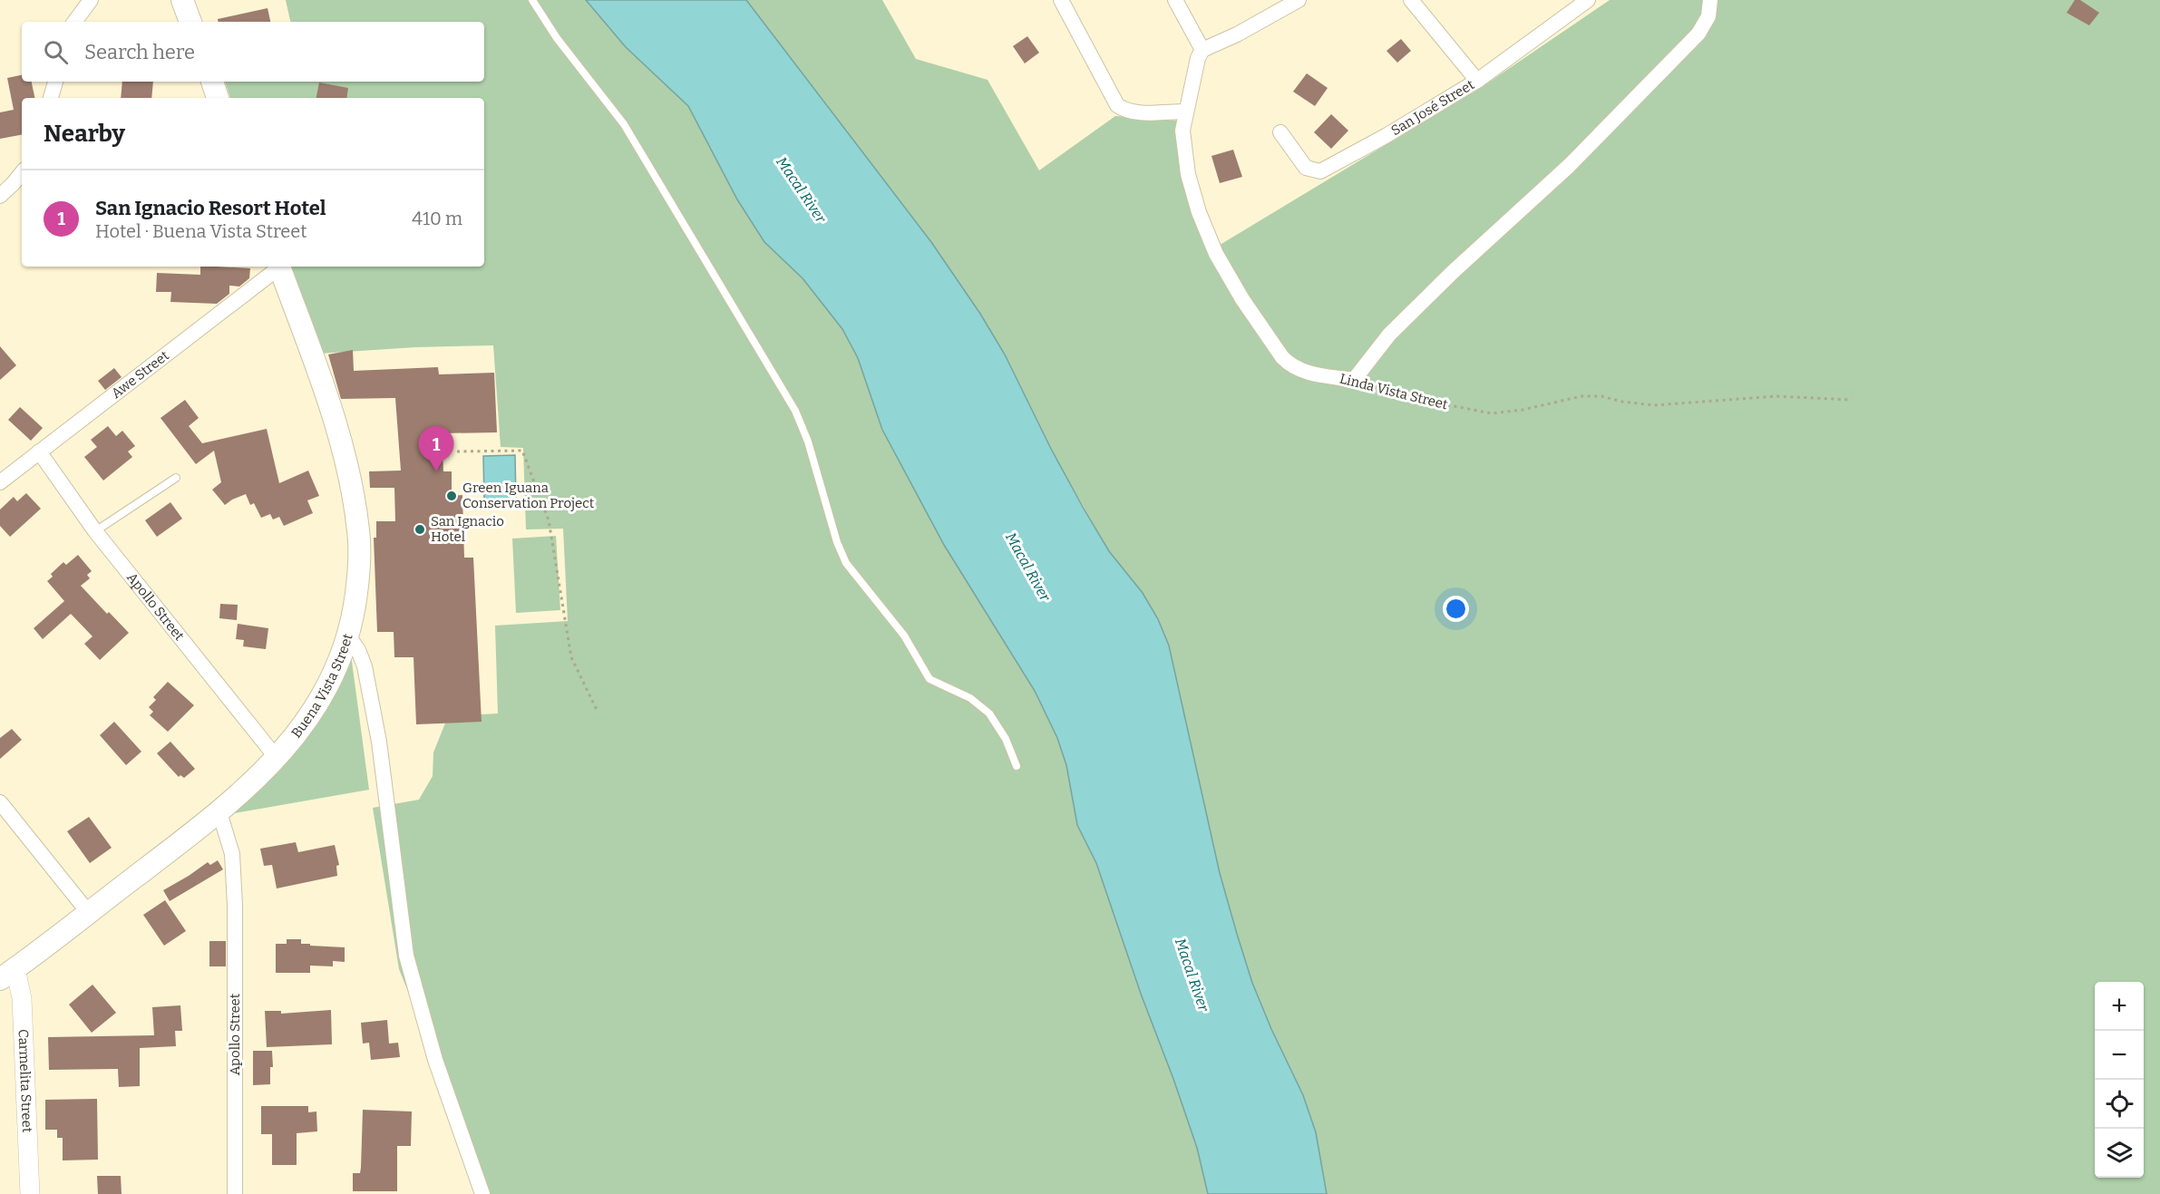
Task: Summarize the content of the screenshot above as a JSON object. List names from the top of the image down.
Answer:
{
  "streets": {
    "main road": ["Buena Vista Street"],
    "street": [
      "San José Street",
      "Awe Street",
      "Linda Vista Street",
      "Apollo Street",
      "Carmelita Street"
    ]
  },
  "crossings": [
    ["Awe Street", "Apollo Street"],
    ["Apollo Street", "Buena Vista Street"],
    ["Buena Vista Street", "Carmelita Street"]
  ],
  "water": ["Macal River"],
  "places": ["Green Iguana Conservation Project", "San Ignacio Hotel"],
  "page": {
    "search": "Search here",
    "heading": "Nearby",
    "list": [
      {
        "mark": "1",
        "name": "San Ignacio Resort Hotel",
        "note": "Hotel · Buena Vista Street",
        "value": "410 m"
      }
    ],
    "pins": "1",
    "map_buttons": ["+", "−"]
  }
}
